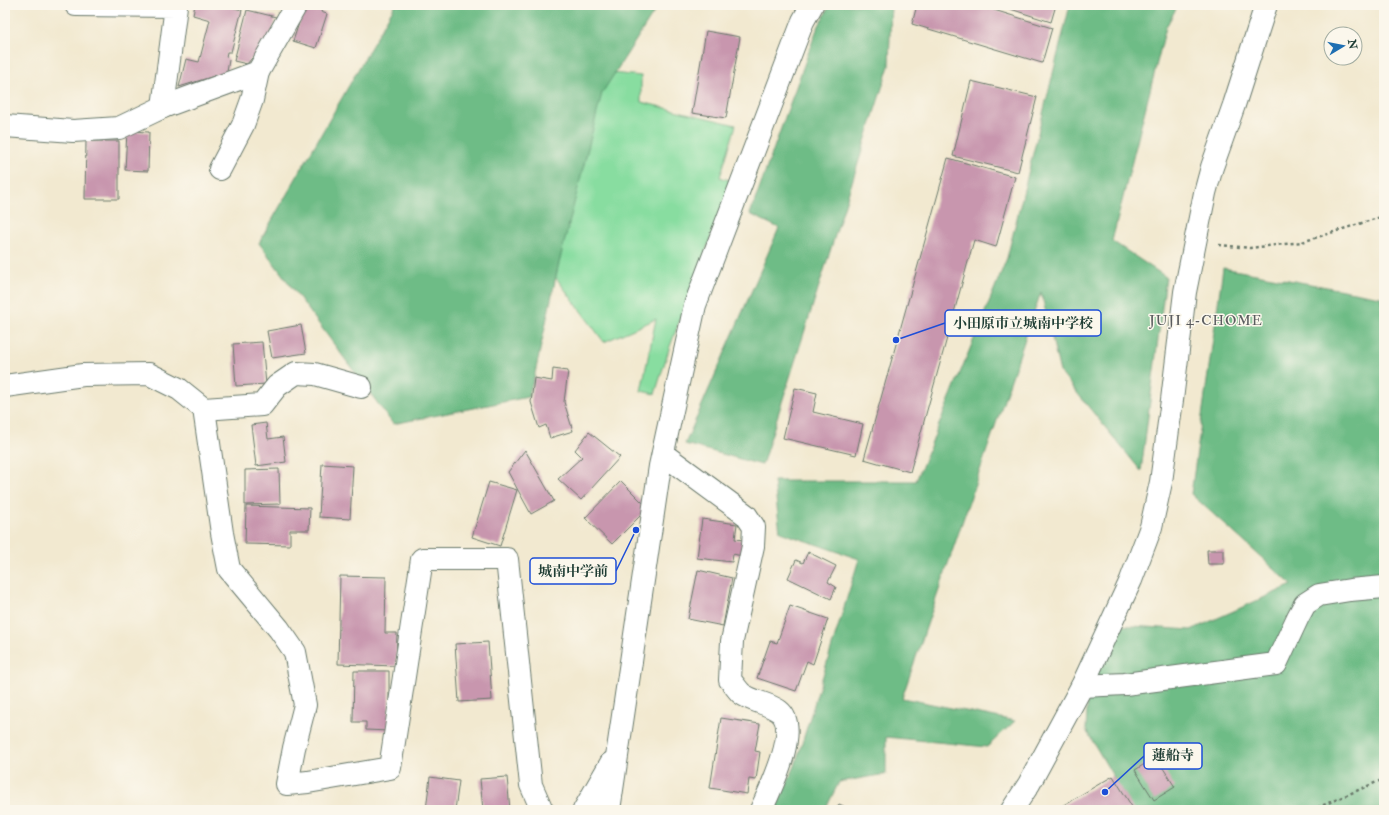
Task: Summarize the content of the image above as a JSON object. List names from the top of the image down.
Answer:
{
  "districts": ["JUJI 4-CHOME"],
  "places": ["小田原市立城南中学校", "城南中学前", "蓮船寺"],
  "north": "right"
}
